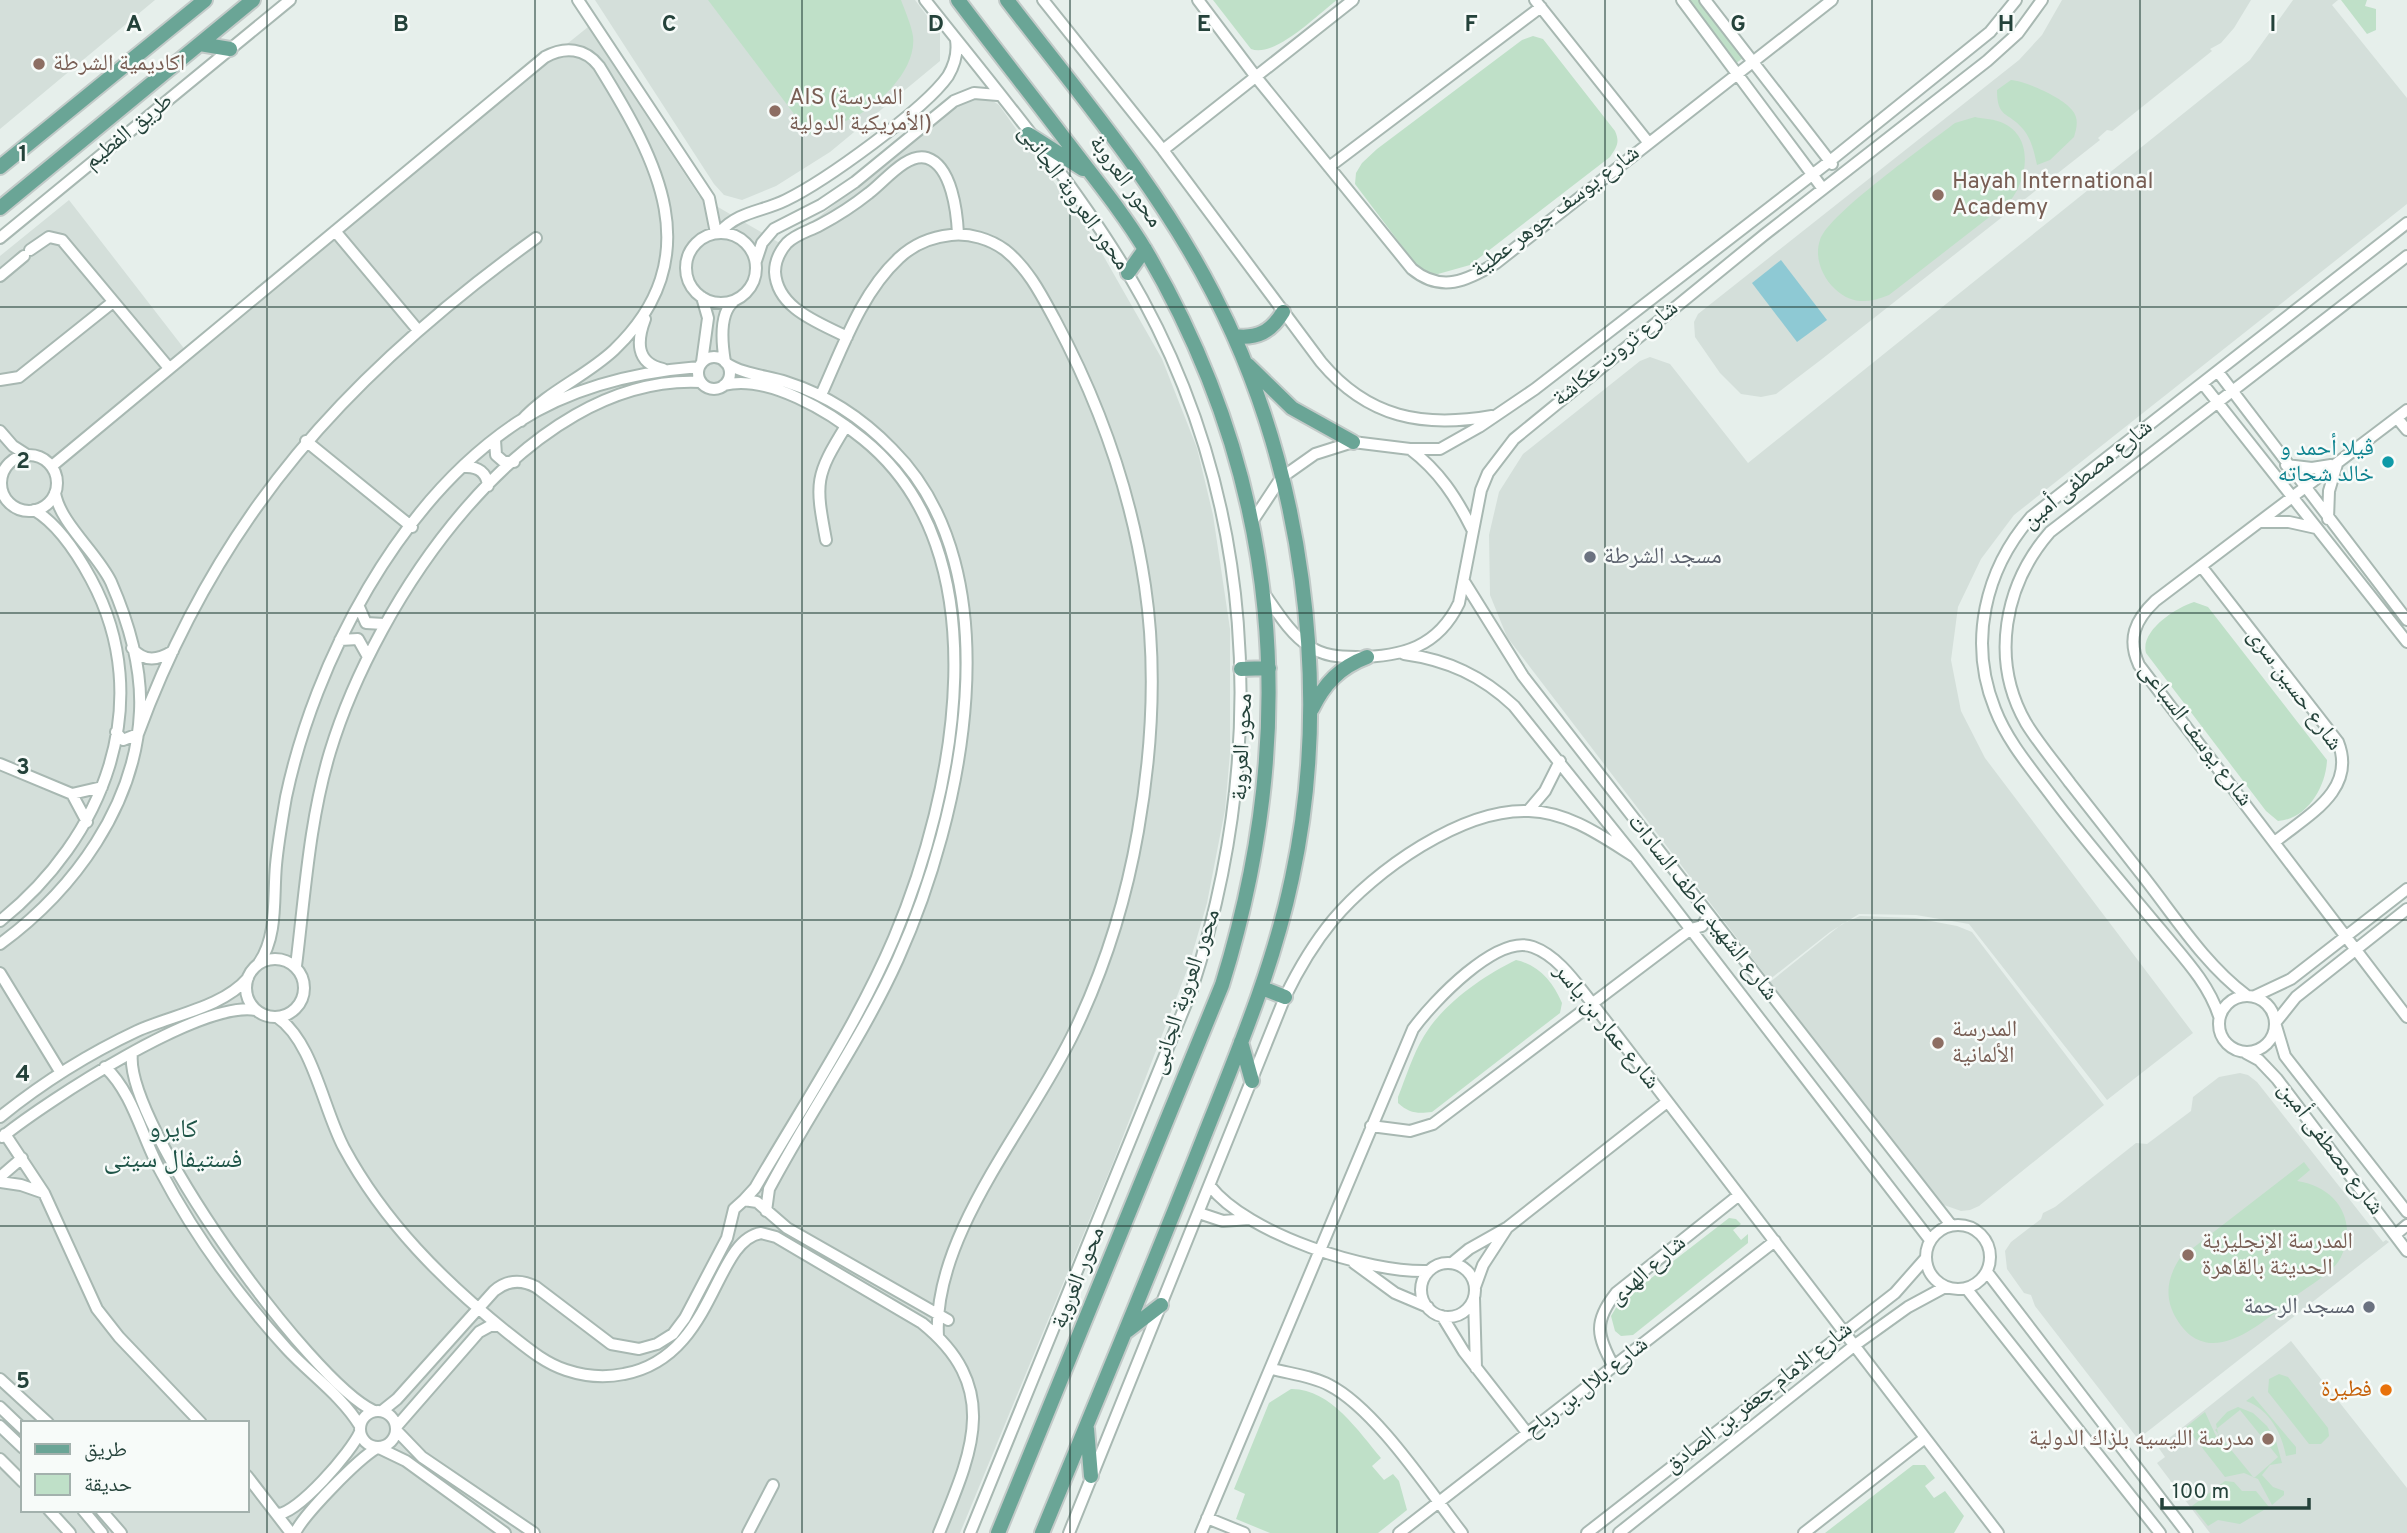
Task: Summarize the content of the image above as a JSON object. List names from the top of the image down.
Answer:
{
  "streets": {
    "main road": ["محور العروبة"],
    "street": [
      "طريق الفطيم",
      "محور العروبة الجانبى",
      "شارع يوسف جوهر عطية",
      "شارع ثروت عكاشة",
      "شارع مصطفى أمين",
      "شارع حسين سرى",
      "شارع يوسف السباعى",
      "شارع الشهيد عاطف السادات",
      "شارع عمار بن ياسر",
      "شارع الهدى",
      "شارع بلال بن رباح",
      "شارع الامام جعفر بن الصادق"
    ]
  },
  "crossings": [
    ["محور العروبة", "شارع ثروت عكاشة"],
    ["محور العروبة", "شارع الشهيد عاطف السادات"],
    ["شارع ثروت عكاشة", "شارع الشهيد عاطف السادات"],
    ["شارع حسين سرى", "شارع يوسف السباعى"],
    ["شارع الشهيد عاطف السادات", "شارع الامام جعفر بن الصادق"],
    ["شارع عمار بن ياسر", "شارع الهدى"],
    ["شارع عمار بن ياسر", "شارع بلال بن رباح"],
    ["شارع عمار بن ياسر", "شارع الامام جعفر بن الصادق"],
    ["شارع الهدى", "شارع بلال بن رباح"]
  ],
  "districts": ["كايرو فستيفال سيتى"],
  "places": [
    "اكاديمية الشرطة",
    "AIS (المدرسة الأمريكية الدولية)",
    "Hayah International Academy",
    "ڤيلا أحمد و خالد شحاته",
    "مسجد الشرطة",
    "المدرسة الألمانية",
    "المدرسة الإنجليزية الحديثة بالقاهرة",
    "مسجد الرحمة",
    "فطيرة",
    "مدرسة الليسيه بلزاك الدولية"
  ],
  "legend": ["طريق", "حديقة"],
  "scale_bar": "100 m",
  "grid": {
    "columns": [
      "A",
      "B",
      "C",
      "D",
      "E",
      "F",
      "G",
      "H",
      "I"
    ],
    "rows": [
      "1",
      "2",
      "3",
      "4",
      "5"
    ]
  }
}
